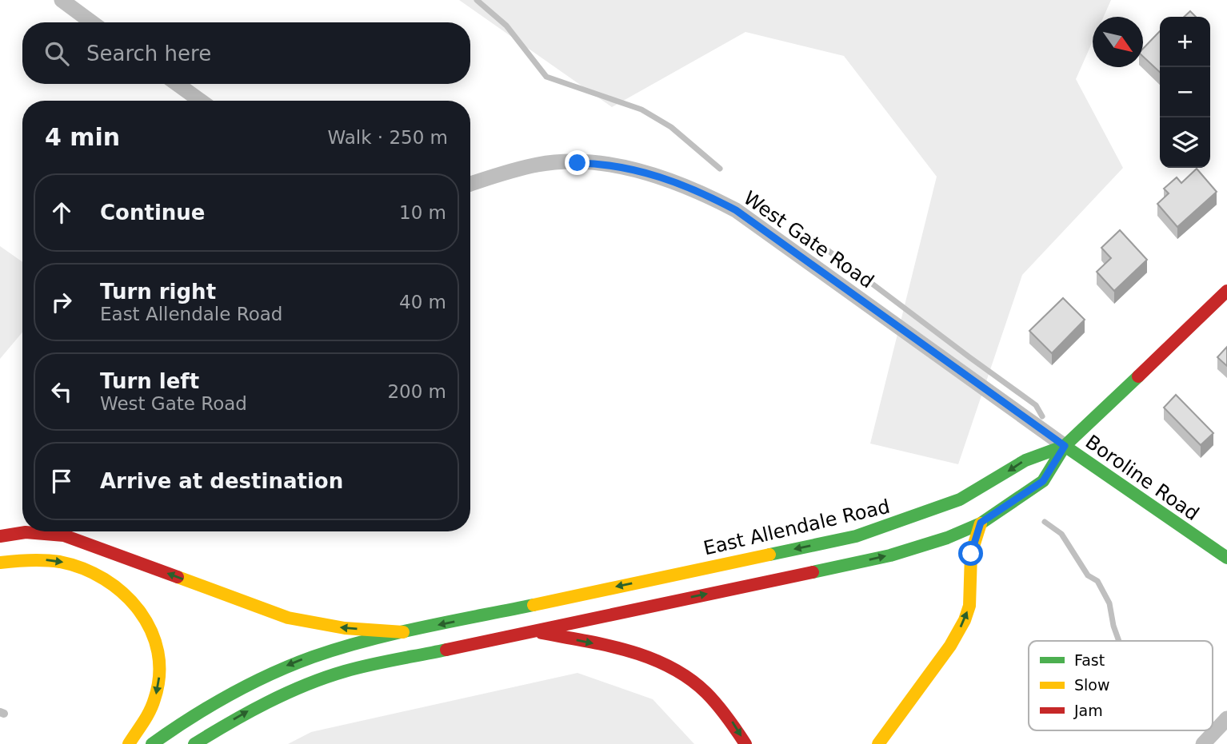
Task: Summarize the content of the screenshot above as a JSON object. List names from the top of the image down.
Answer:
{
  "streets": {
    "main road": ["Boroline Road", "East Allendale Road"],
    "street": ["West Gate Road"]
  },
  "crossings": [
    ["West Gate Road", "Boroline Road"],
    ["West Gate Road", "East Allendale Road"],
    ["Boroline Road", "East Allendale Road"]
  ],
  "legend": ["Fast", "Slow", "Jam"],
  "north": "bottom right",
  "page": {
    "map_buttons": ["+", "−"],
    "search": "Search here",
    "heading": ["4 min", "Walk · 250 m"],
    "list": [
      ["Continue", "10 m"],
      ["Turn right", "East Allendale Road", "40 m"],
      ["Turn left", "West Gate Road", "200 m"],
      "Arrive at destination"
    ]
  }
}
